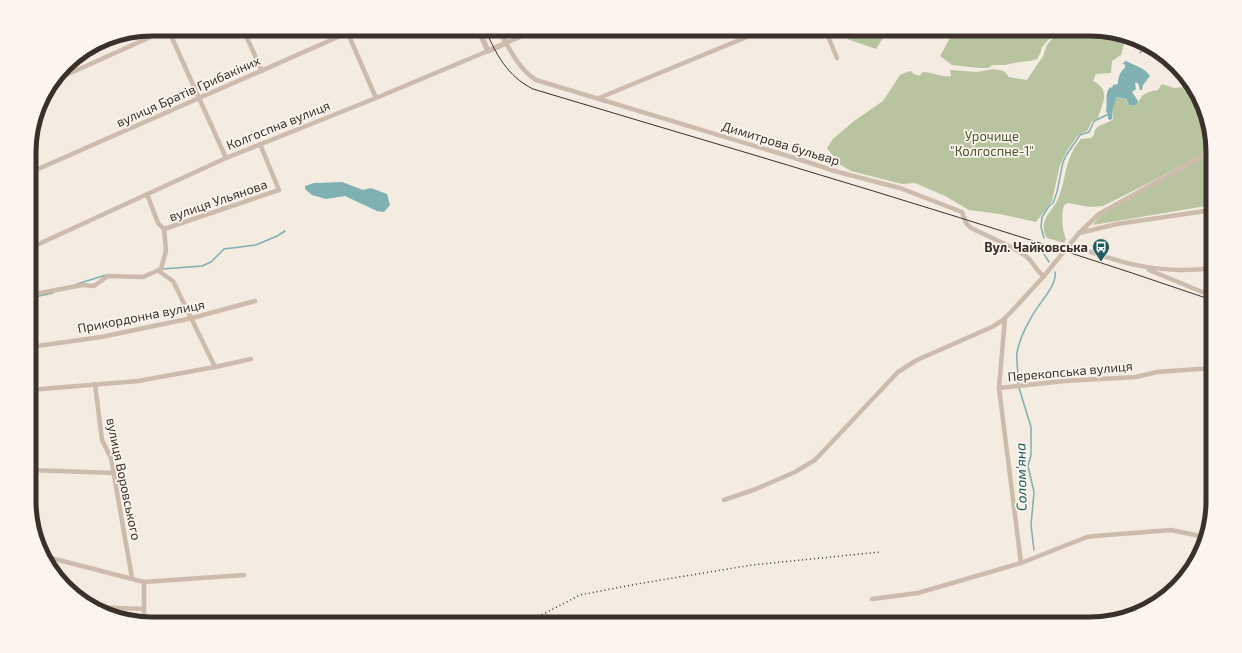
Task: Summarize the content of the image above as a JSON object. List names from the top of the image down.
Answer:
{
  "streets": {
    "street": [
      "вулиця Братів Грибакіних",
      "Колгоспна вулиця",
      "Димитрова бульвар",
      "вулиця Ульянова",
      "Прикордонна вулиця",
      "Перекопська вулиця",
      "вулиця Воровського"
    ]
  },
  "crossings": [
    ["Колгоспна вулиця", "Димитрова бульвар"],
    ["Колгоспна вулиця", "вулиця Ульянова"]
  ],
  "water": ["Солом'яна"],
  "parks": ["Урочище \"Колгоспне-1\""],
  "places": {
    "bus stop": ["Вул. Чайковська"]
  }
}
